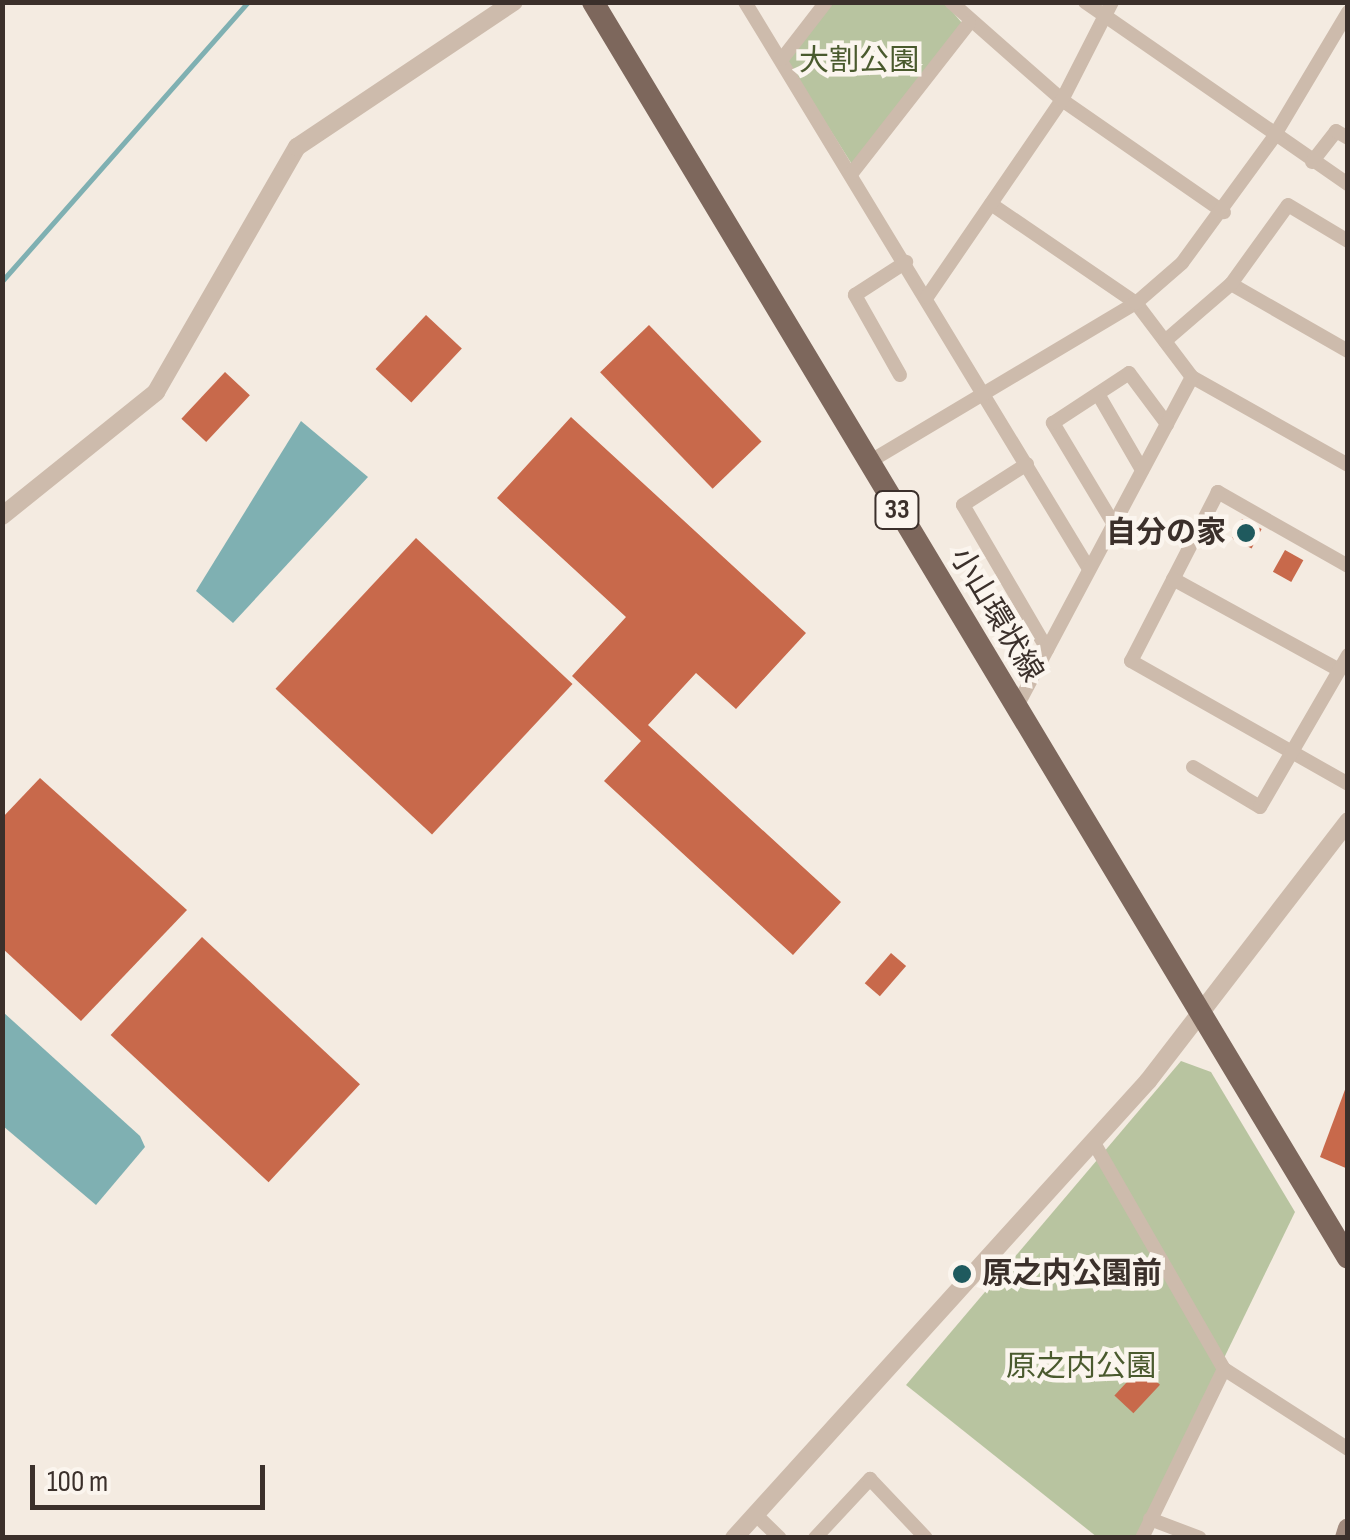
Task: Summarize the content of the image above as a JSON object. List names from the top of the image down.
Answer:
{
  "streets": {
    "main road": ["33", "小山環状線"]
  },
  "parks": ["大割公園", "原之内公園"],
  "places": ["自分の家", "原之内公園前"],
  "scale_bar": "100 m"
}
